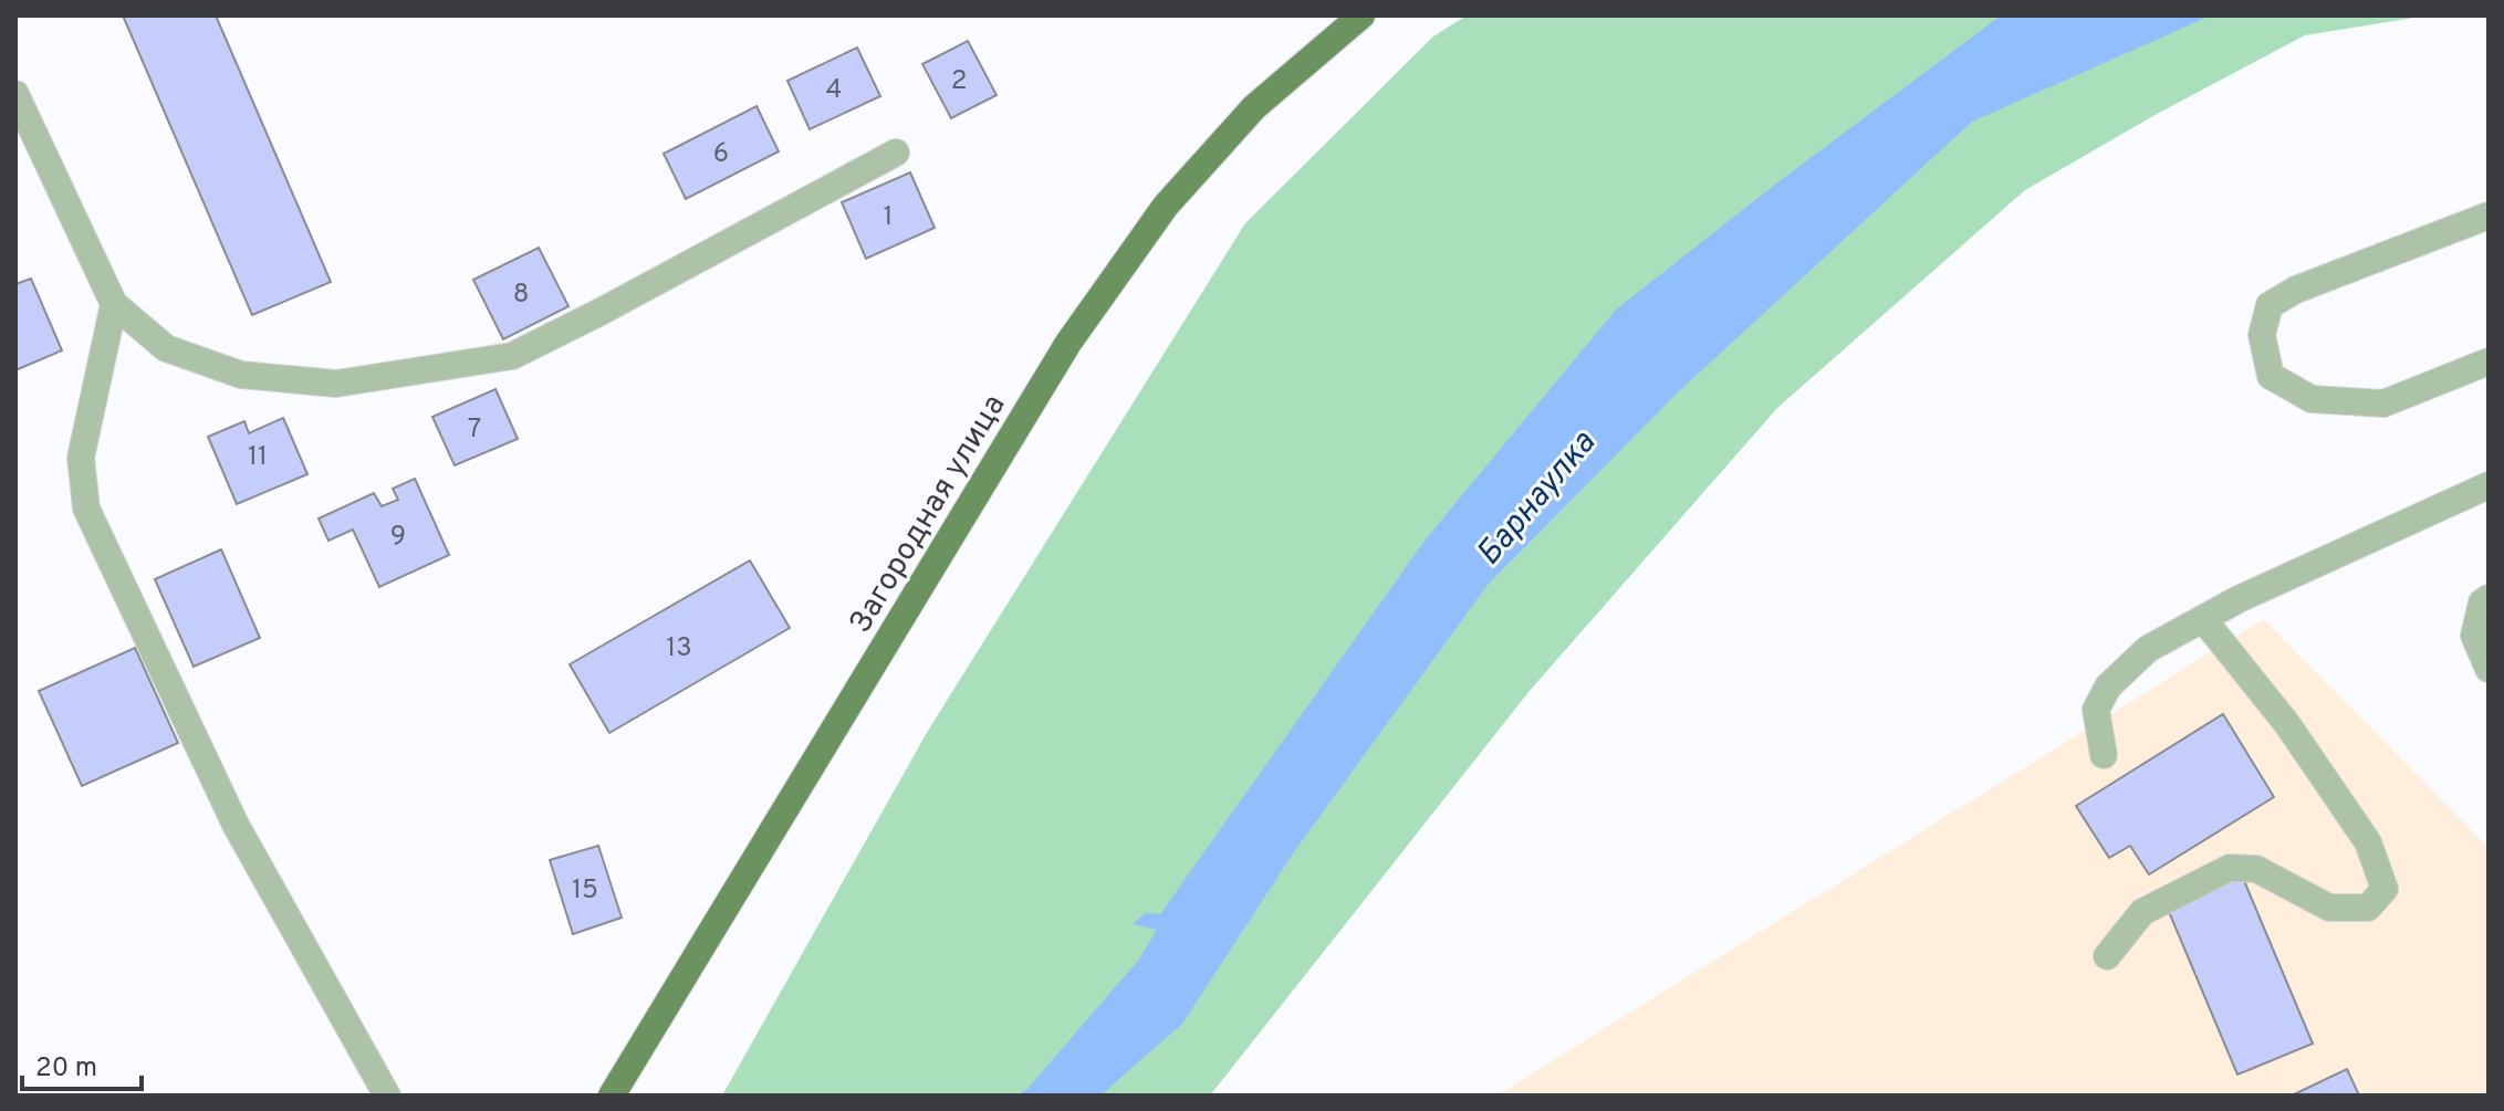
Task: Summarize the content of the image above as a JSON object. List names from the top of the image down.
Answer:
{
  "streets": {
    "main road": ["Загородная улица"]
  },
  "water": ["Барнаулка"],
  "house_numbers": [
    "2",
    "4",
    "6",
    "1",
    "8",
    "7",
    "11",
    "9",
    "13",
    "15"
  ],
  "scale_bar": "20 m"
}
